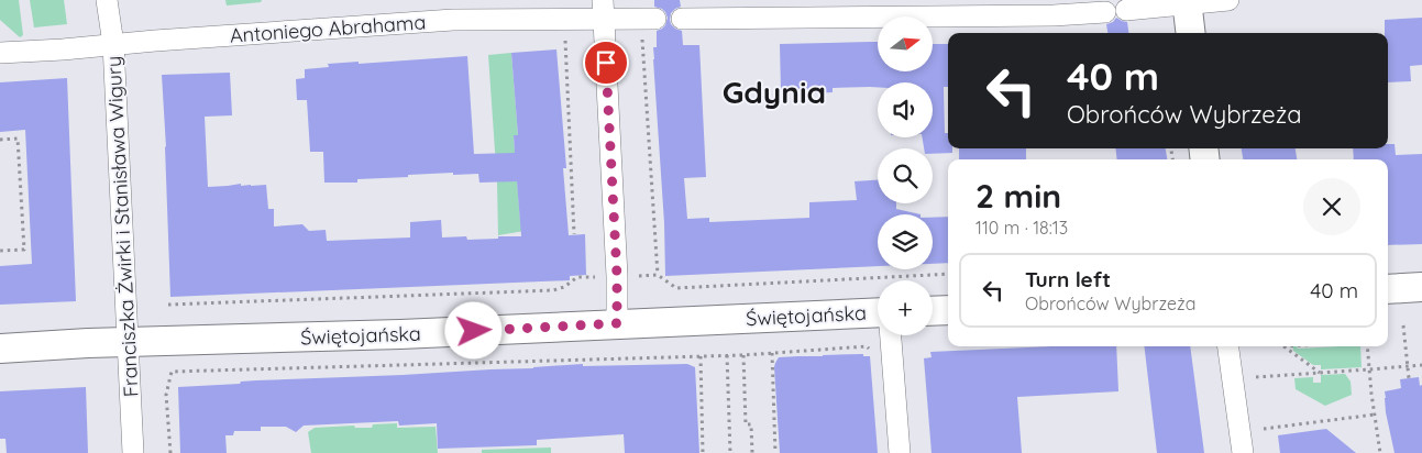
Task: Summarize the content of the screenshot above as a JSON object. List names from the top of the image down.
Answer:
{
  "streets": {
    "street": ["Antoniego Abrahama", "Franciszka Żwirki i Stanisława Wigury", "Świętojańska"]
  },
  "crossings": [
    ["Antoniego Abrahama", "Franciszka Żwirki i Stanisława Wigury"],
    ["Franciszka Żwirki i Stanisława Wigury", "Świętojańska"]
  ],
  "districts": ["Gdynia"],
  "north": "right",
  "page": {
    "map_buttons": "+",
    "turn": ["40 m", "Obrońców Wybrzeża"],
    "heading": ["2 min", "110 m · 18:13"],
    "list": [
      {
        "name": "Turn left",
        "note": "Obrońców Wybrzeża",
        "value": "40 m"
      }
    ]
  }
}
